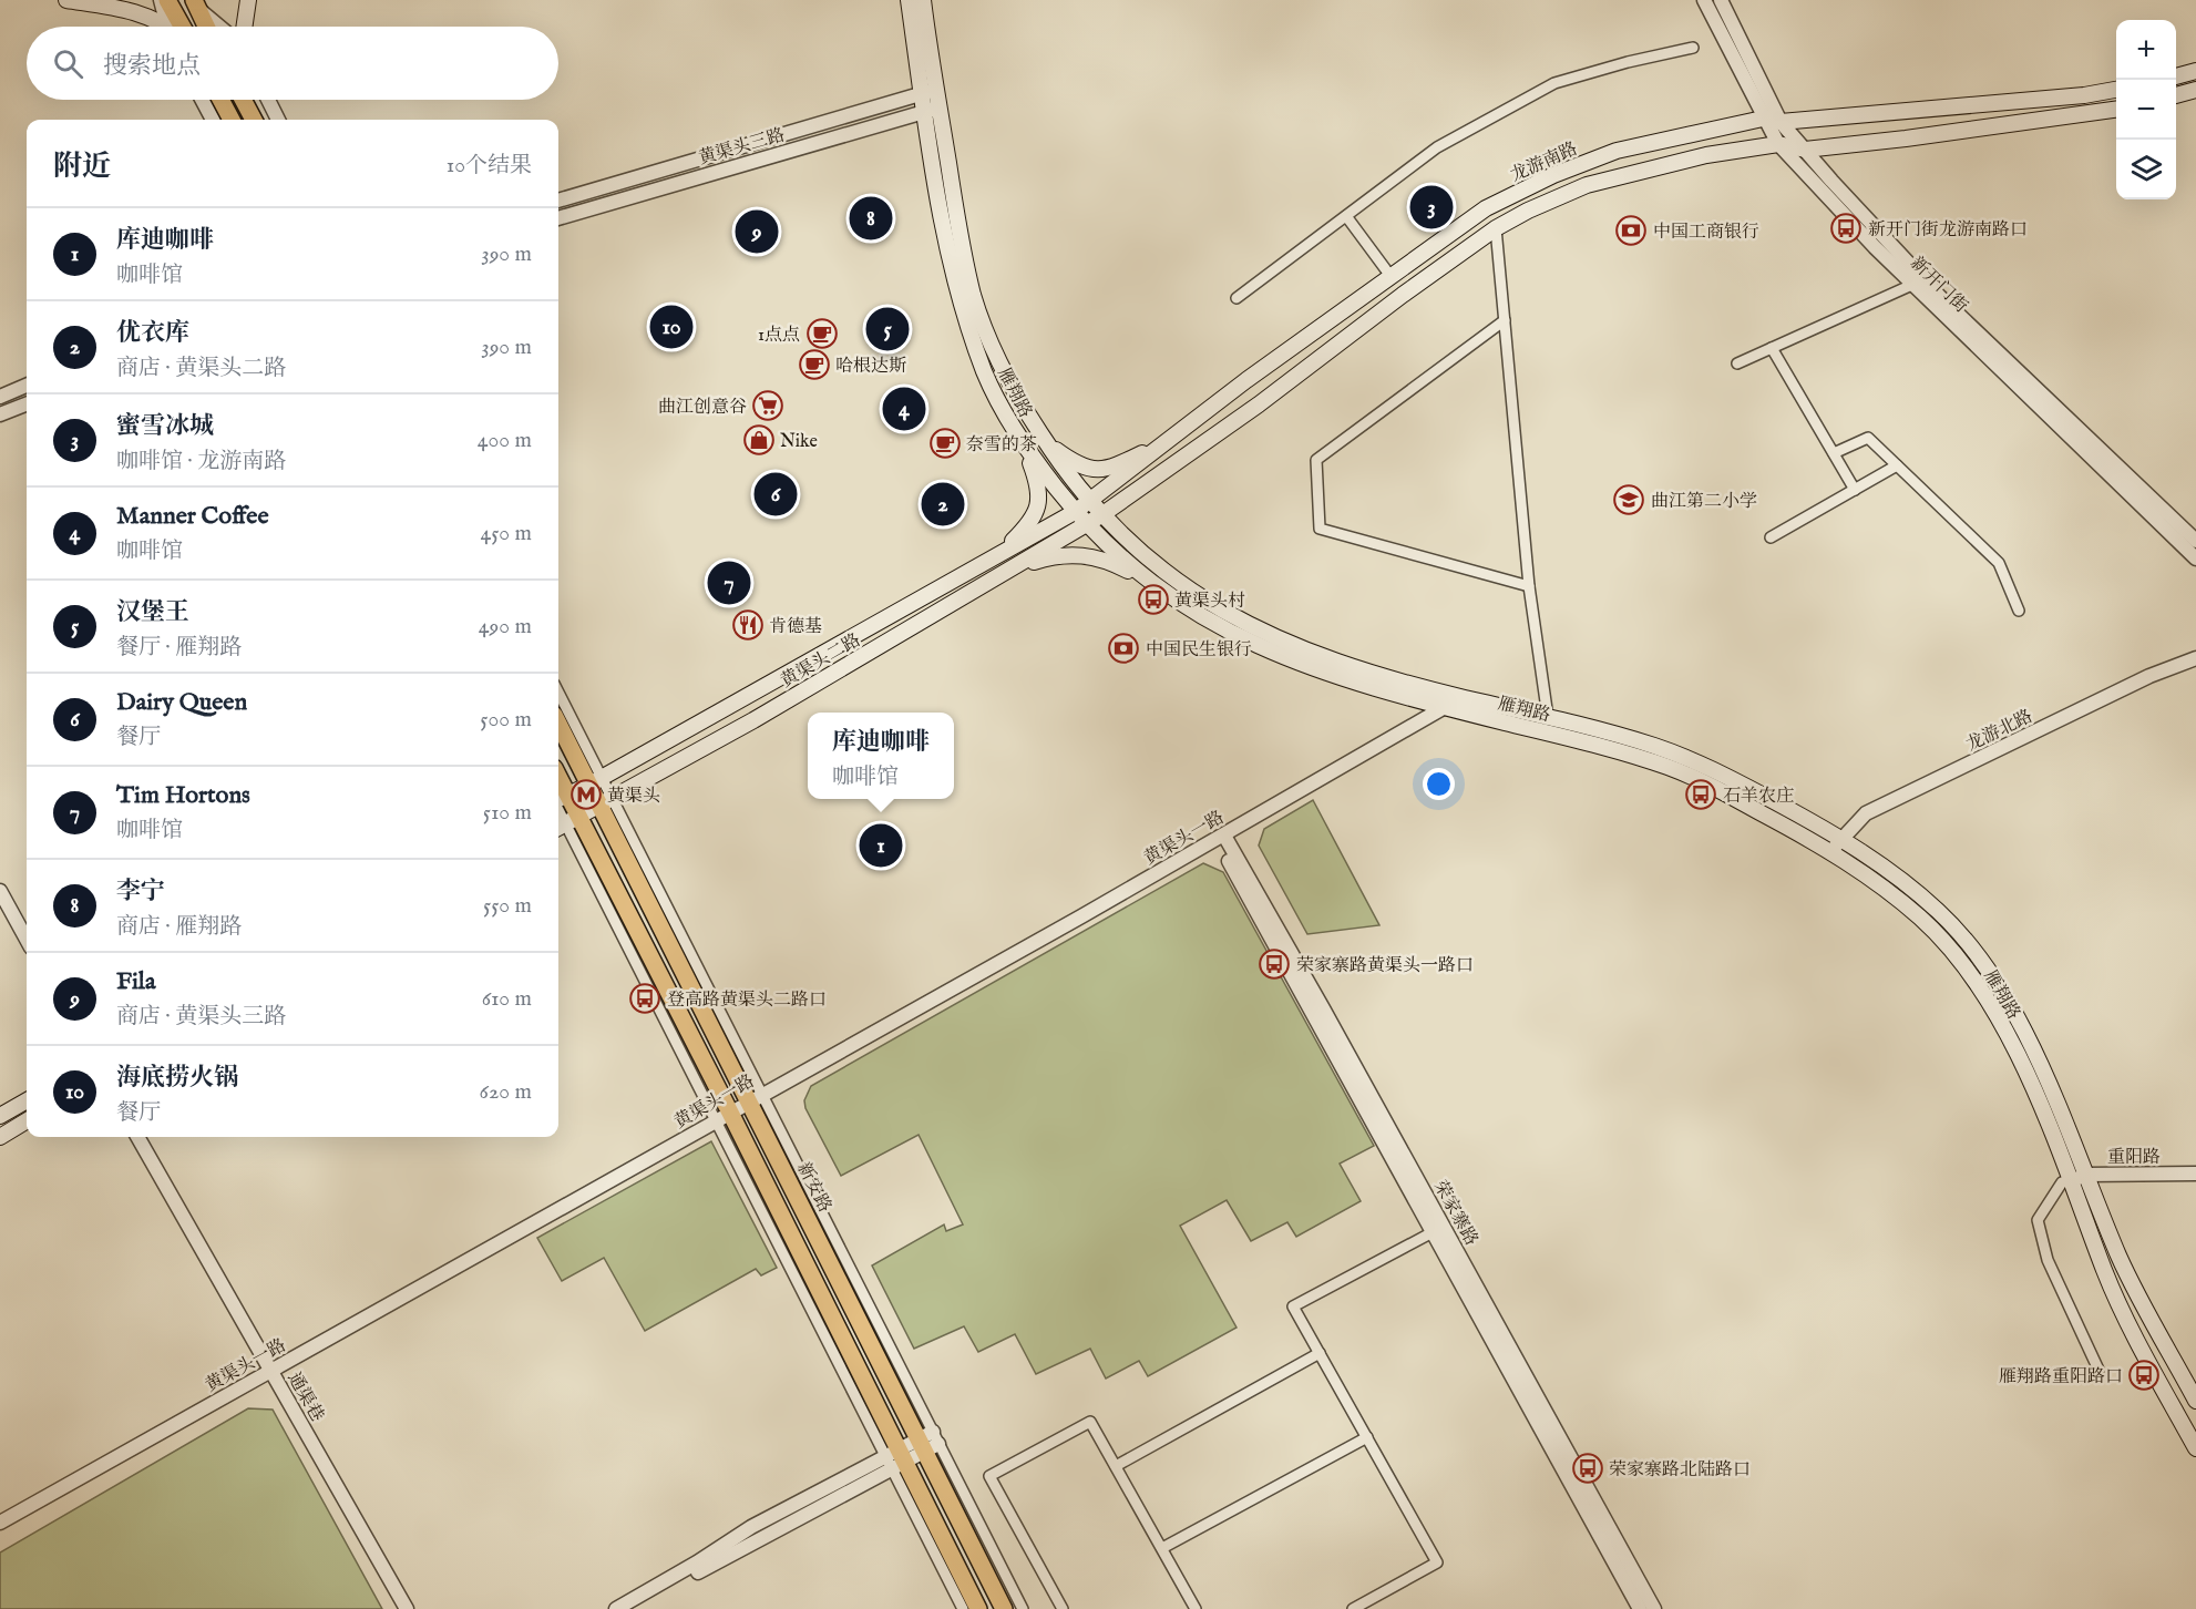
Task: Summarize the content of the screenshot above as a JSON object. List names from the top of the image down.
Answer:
{
  "streets": {
    "main road": [
      "龙游南路",
      "雁翔路",
      "黄渠头二路",
      "新安路"
    ],
    "street": [
      "黄渠头三路",
      "新开门街",
      "龙游北路",
      "黄渠头一路",
      "重阳路",
      "荣家寨路",
      "通渠巷"
    ]
  },
  "crossings": [
    ["黄渠头三路", "雁翔路"],
    ["龙游南路", "新开门街"],
    ["龙游南路", "雁翔路"],
    ["龙游南路", "黄渠头二路"],
    ["雁翔路", "黄渠头二路"],
    ["雁翔路", "龙游北路"],
    ["雁翔路", "黄渠头一路"],
    ["雁翔路", "重阳路"],
    ["黄渠头二路", "新安路"],
    ["黄渠头一路", "新安路"],
    ["黄渠头一路", "荣家寨路"],
    ["黄渠头一路", "通渠巷"]
  ],
  "places": {
    "bus stop": [
      "新开门街龙游南路口",
      "黄渠头村",
      "石羊农庄",
      "荣家寨路黄渠头一路口",
      "登高路黄渠头二路口",
      "雁翔路重阳路口",
      "荣家寨路北陆路口"
    ],
    "bank": ["中国工商银行", "中国民生银行"],
    "cafe": ["1点点", "哈根达斯", "奈雪的茶"],
    "supermarket": ["曲江创意谷"],
    "shop": ["Nike"],
    "school or university": ["曲江第二小学"],
    "restaurant": ["肯德基"],
    "metro station": ["黄渠头"]
  },
  "page": {
    "map_buttons": ["+", "−"],
    "search": "搜索地点",
    "heading": ["附近", "10个结果"],
    "pins": [
      "3",
      "8",
      "9",
      "10",
      "5",
      "4",
      "6",
      "2",
      "7",
      "1"
    ],
    "list": [
      {
        "mark": "1",
        "name": "库迪咖啡",
        "note": "咖啡馆",
        "value": "390 m"
      },
      {
        "mark": "2",
        "name": "优衣库",
        "note": "商店 · 黄渠头二路",
        "value": "390 m"
      },
      {
        "mark": "3",
        "name": "蜜雪冰城",
        "note": "咖啡馆 · 龙游南路",
        "value": "400 m"
      },
      {
        "mark": "4",
        "name": "Manner Coffee",
        "note": "咖啡馆",
        "value": "450 m"
      },
      {
        "mark": "5",
        "name": "汉堡王",
        "note": "餐厅 · 雁翔路",
        "value": "490 m"
      },
      {
        "mark": "6",
        "name": "Dairy Queen",
        "note": "餐厅",
        "value": "500 m"
      },
      {
        "mark": "7",
        "name": "Tim Hortons",
        "note": "咖啡馆",
        "value": "510 m"
      },
      {
        "mark": "8",
        "name": "李宁",
        "note": "商店 · 雁翔路",
        "value": "550 m"
      },
      {
        "mark": "9",
        "name": "Fila",
        "note": "商店 · 黄渠头三路",
        "value": "610 m"
      },
      {
        "mark": "10",
        "name": "海底捞火锅",
        "note": "餐厅",
        "value": "620 m"
      }
    ],
    "popup": ["库迪咖啡", "咖啡馆"]
  }
}
